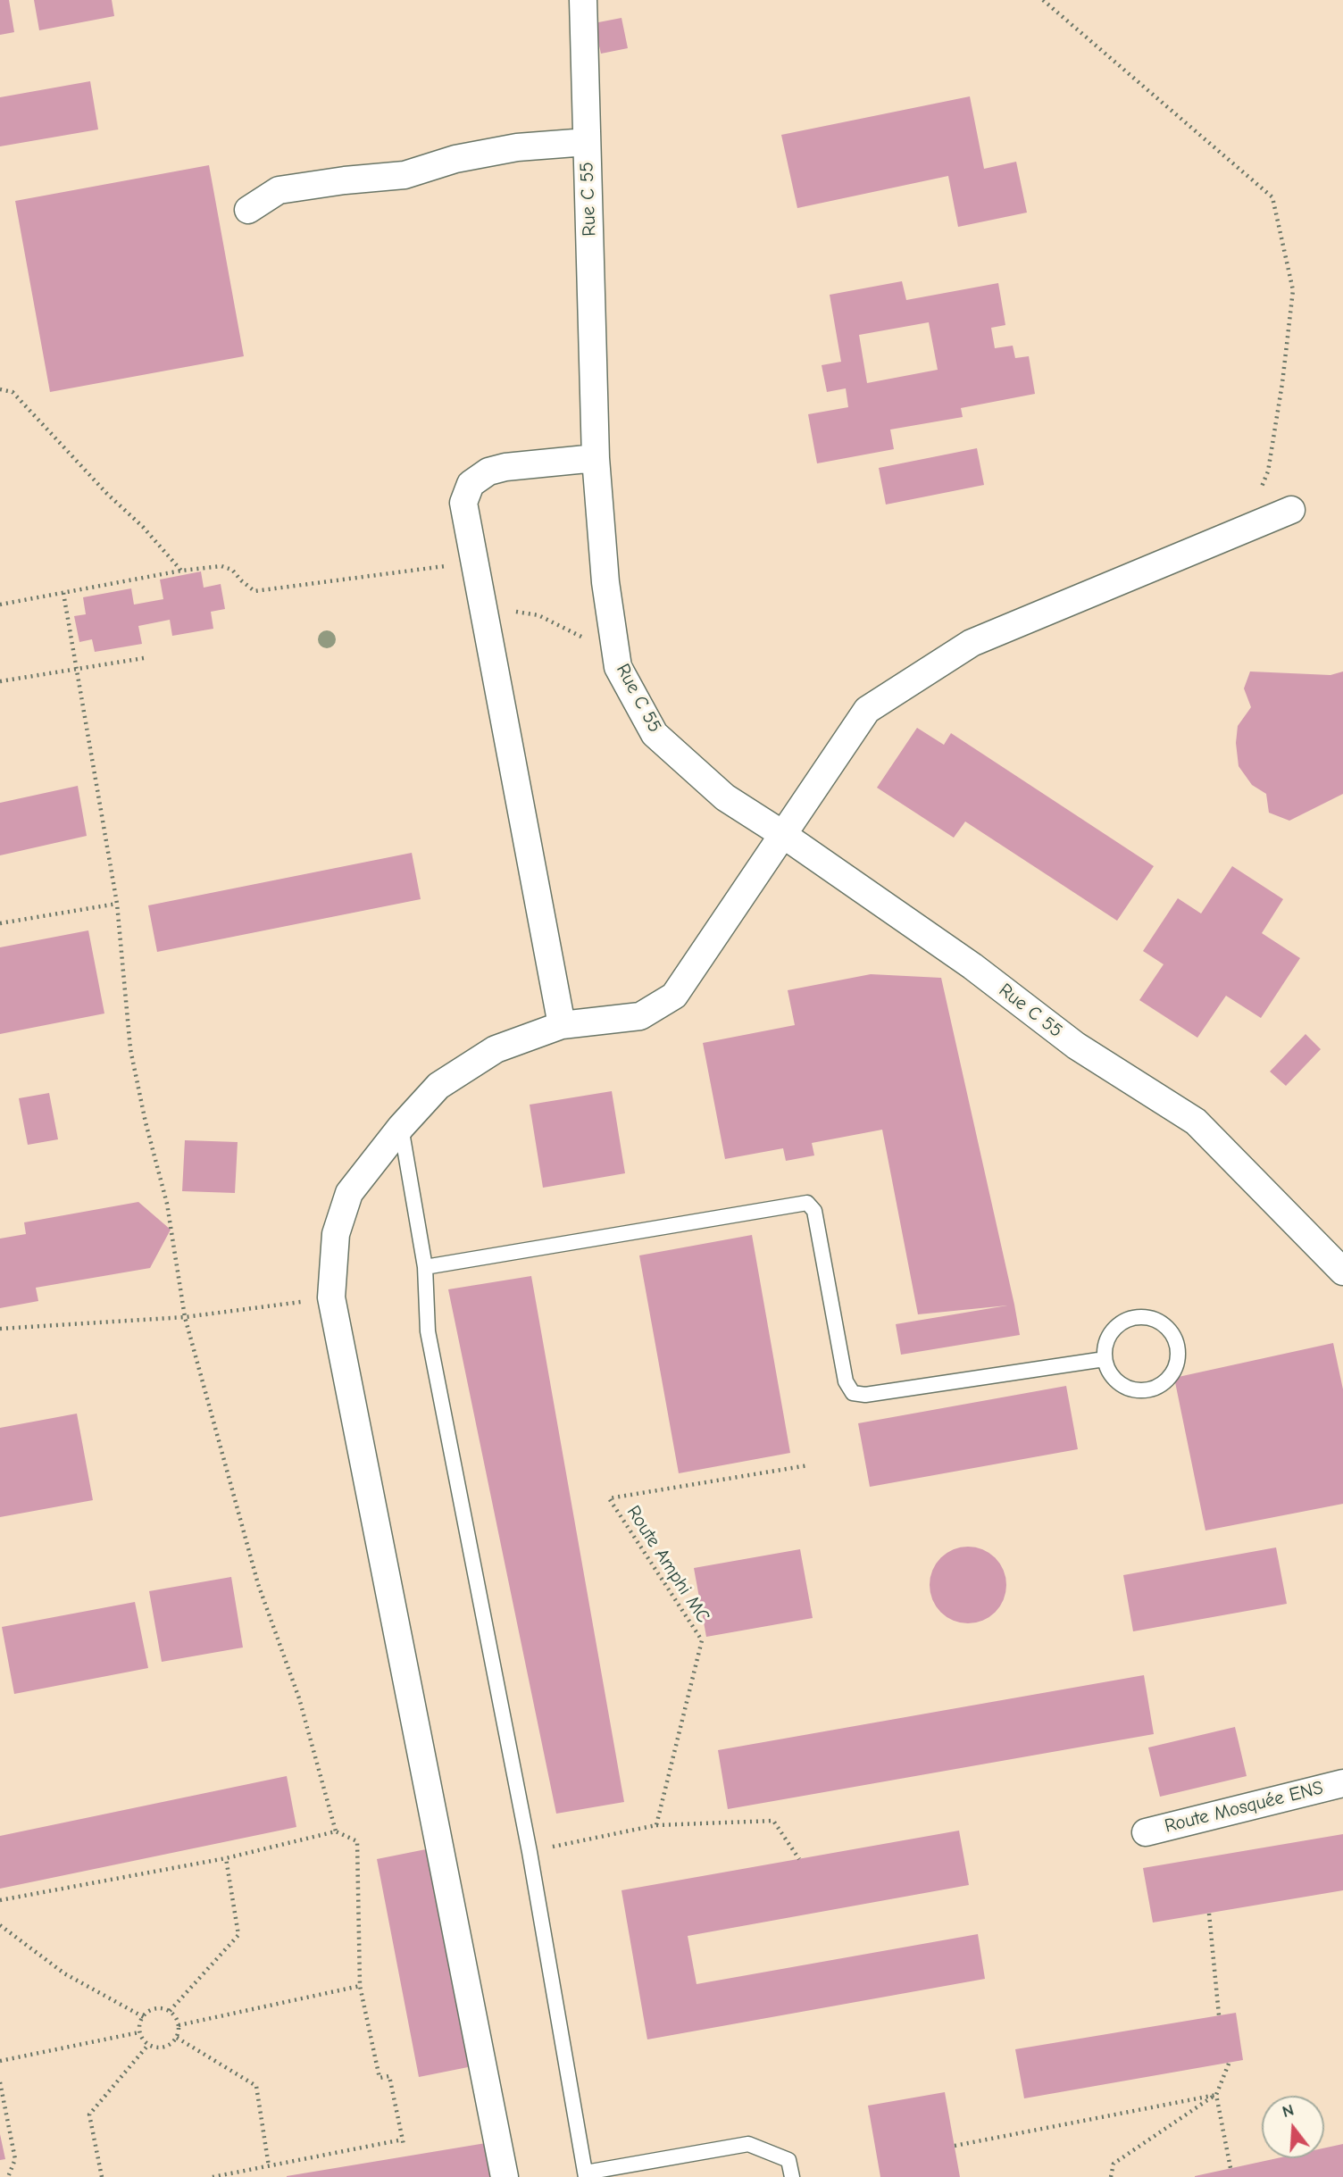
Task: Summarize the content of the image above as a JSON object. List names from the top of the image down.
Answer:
{
  "streets": {
    "street": ["Rue C 55", "Route Mosquée ENS"],
    "path": ["Route Amphi MC"]
  },
  "north": "top"
}
